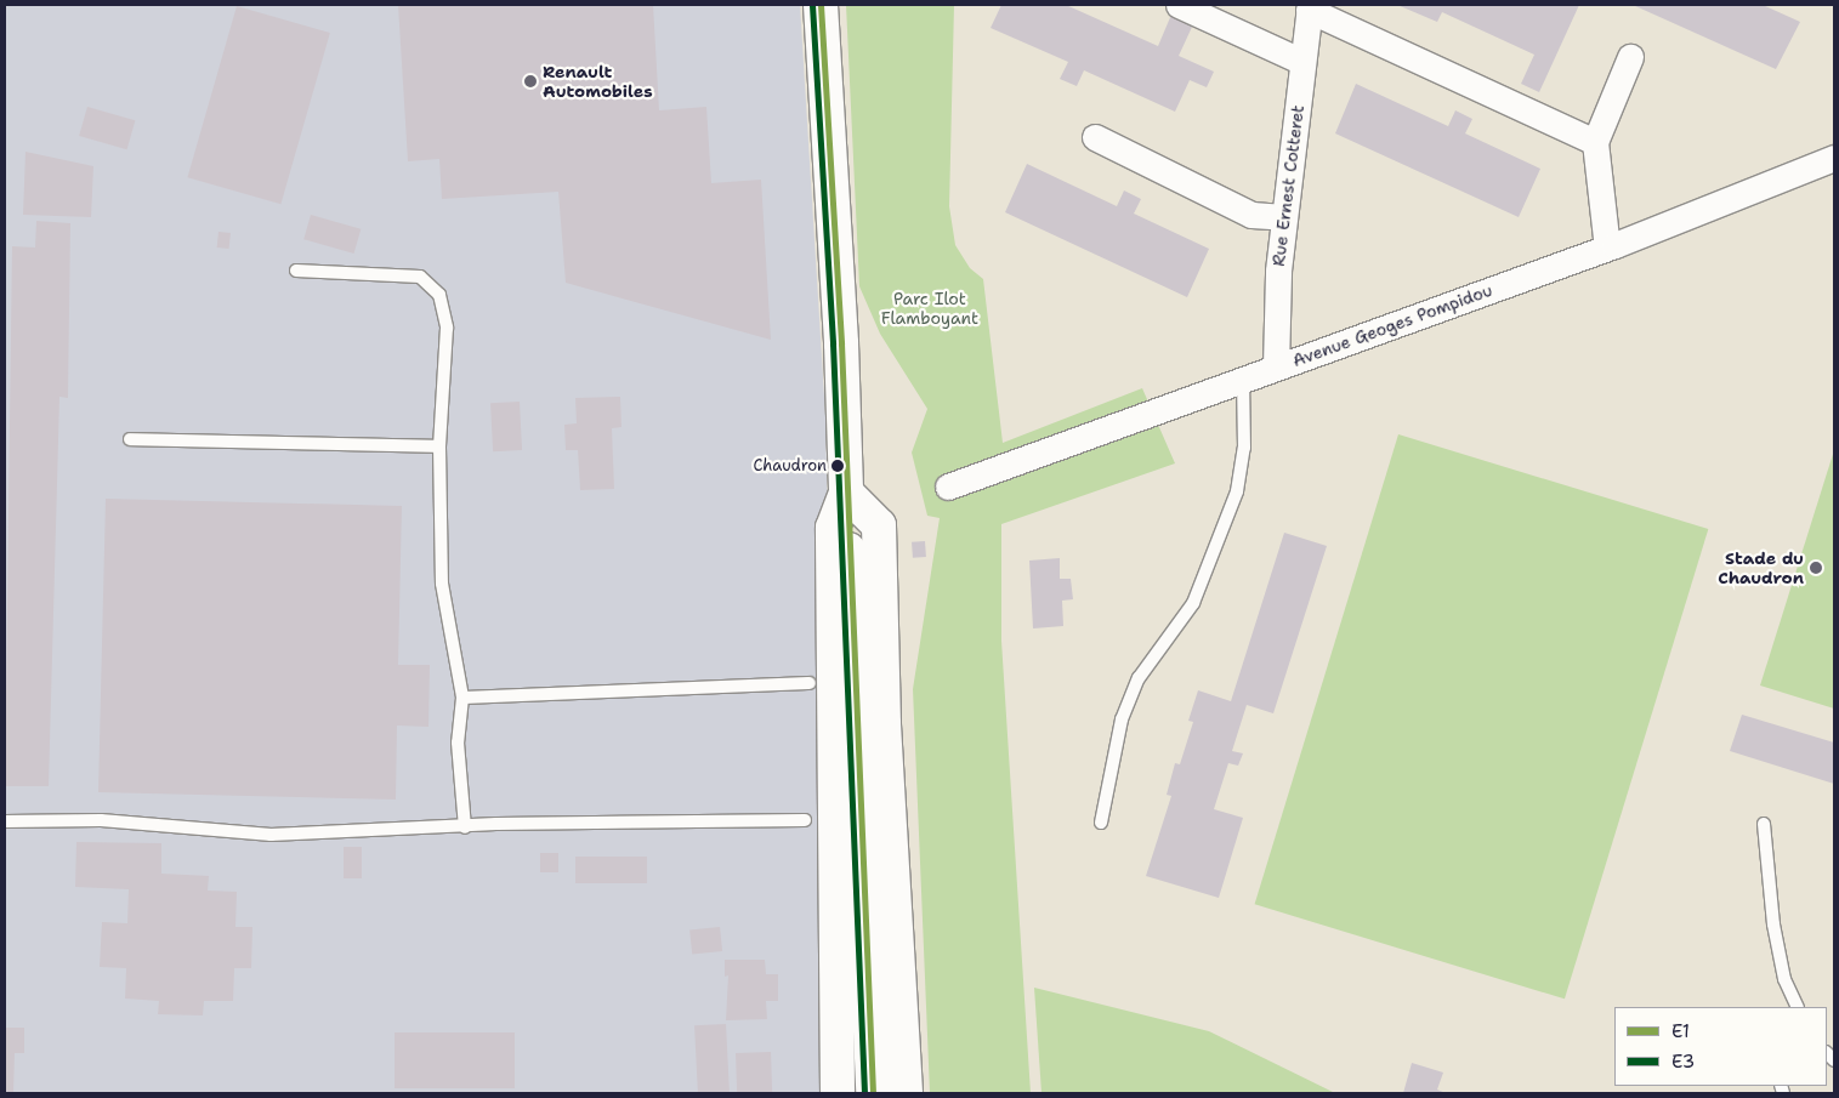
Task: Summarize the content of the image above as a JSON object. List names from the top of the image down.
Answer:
{
  "streets": {
    "street": ["Rue Ernest Cotteret", "Avenue Geoges Pompidou"]
  },
  "crossings": [
    ["Rue Ernest Cotteret", "Avenue Geoges Pompidou"]
  ],
  "parks": ["Parc Ilot Flamboyant"],
  "places": ["Renault Automobiles", "Chaudron", "Stade du Chaudron"],
  "lines": ["transit line E1", "transit line E3"],
  "legend": ["E1", "E3"]
}
